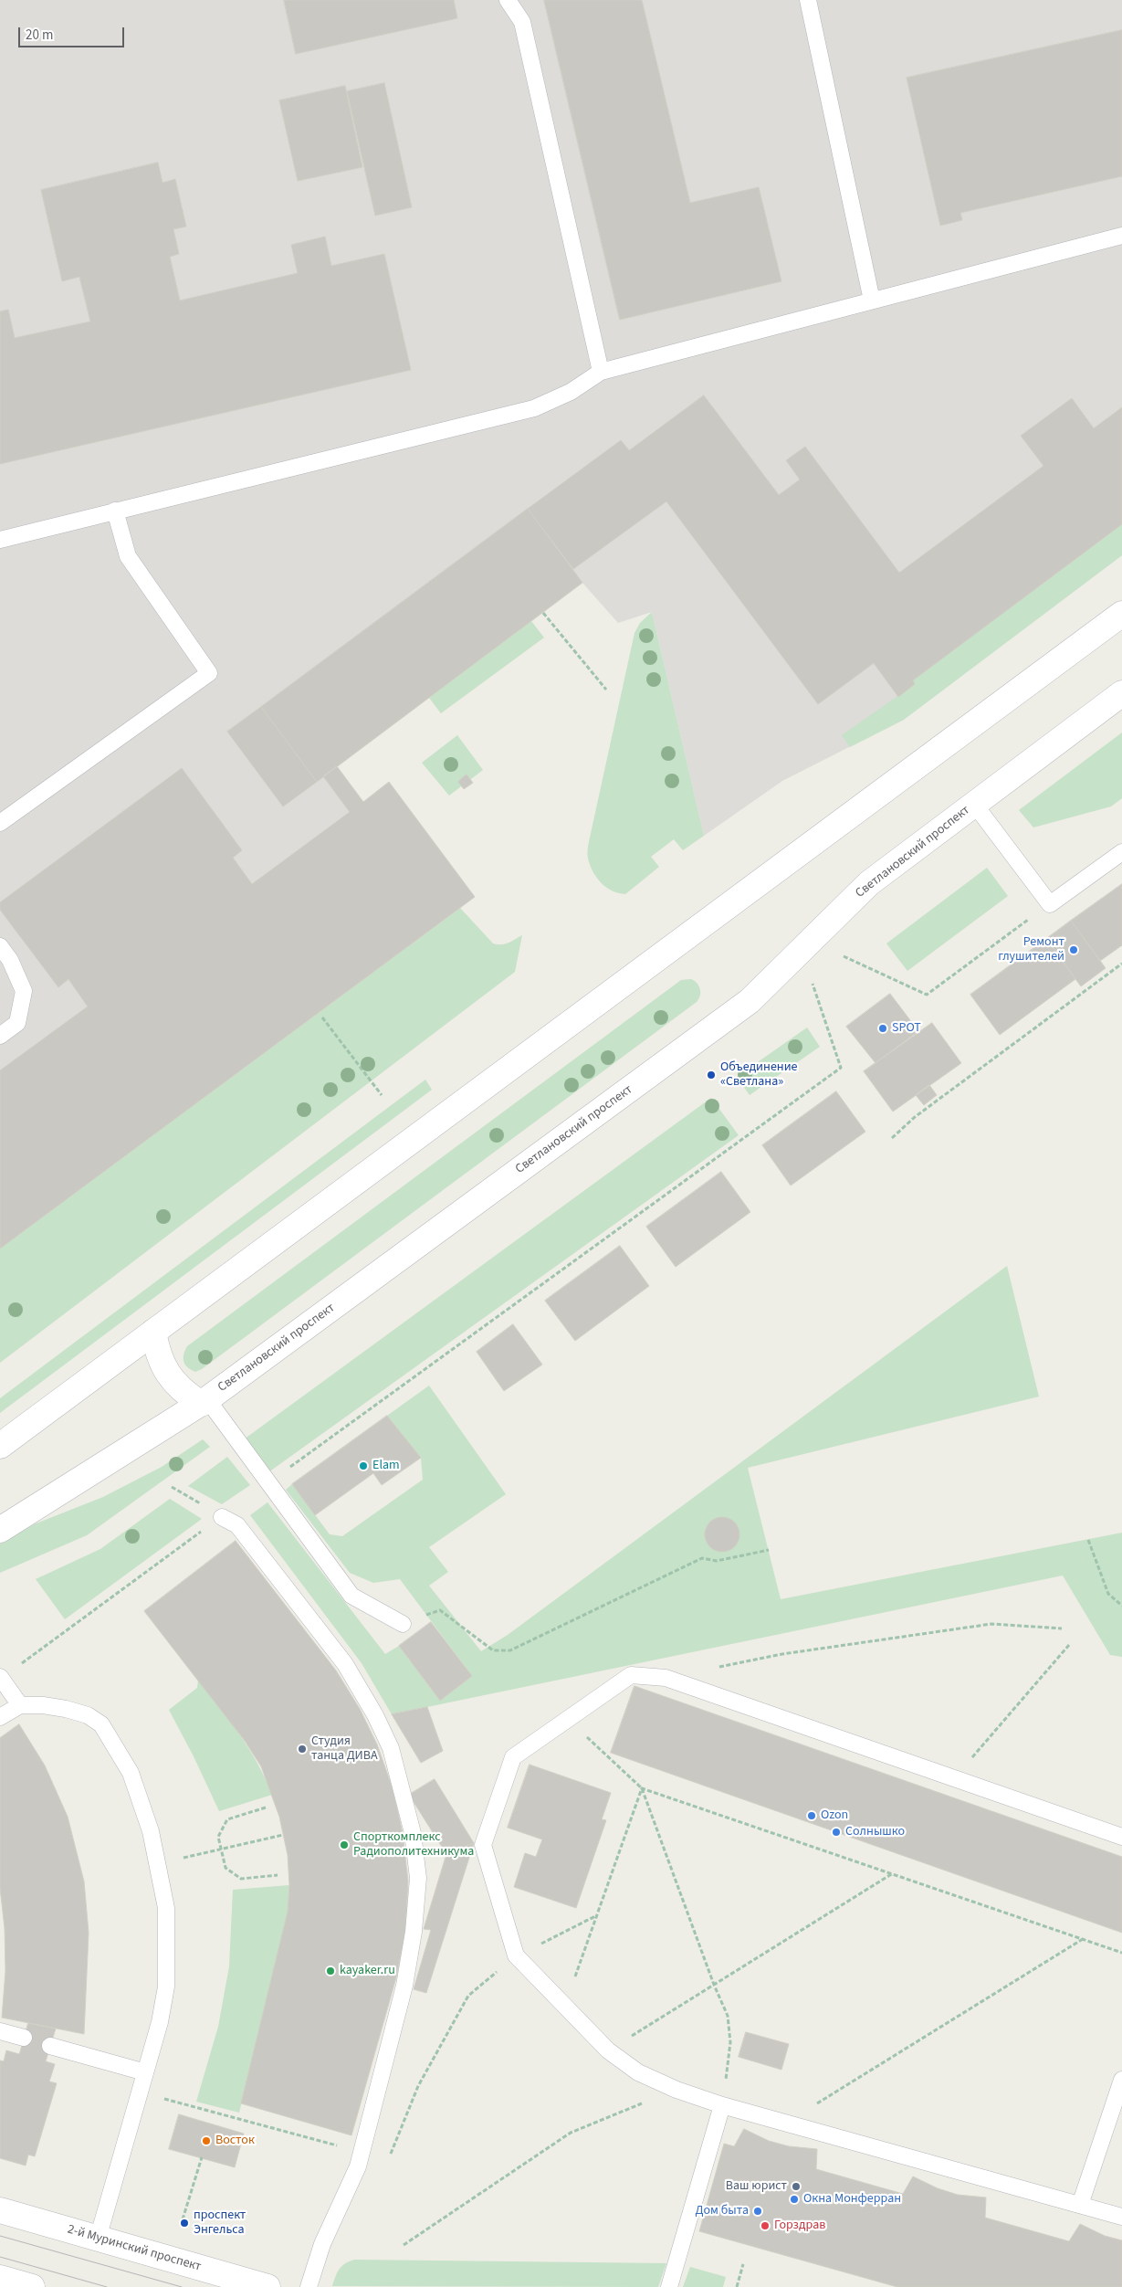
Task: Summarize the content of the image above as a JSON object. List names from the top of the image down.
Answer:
{
  "streets": {
    "main road": ["Светлановский проспект", "2-й Муринский проспект"]
  },
  "places": [
    "Ремонт глушителей",
    "SPOT",
    "Объединение «Светлана»",
    "Elam",
    "Студия танца ДИВА",
    "Ozon",
    "Солнышко",
    "Спорткомплекс Радиополитехникума",
    "kayaker.ru",
    "Восток",
    "Ваш юрист",
    "Окна Монферран",
    "Дом быта",
    "проспект Энгельса",
    "Горздрав"
  ],
  "scale_bar": "20 m"
}
